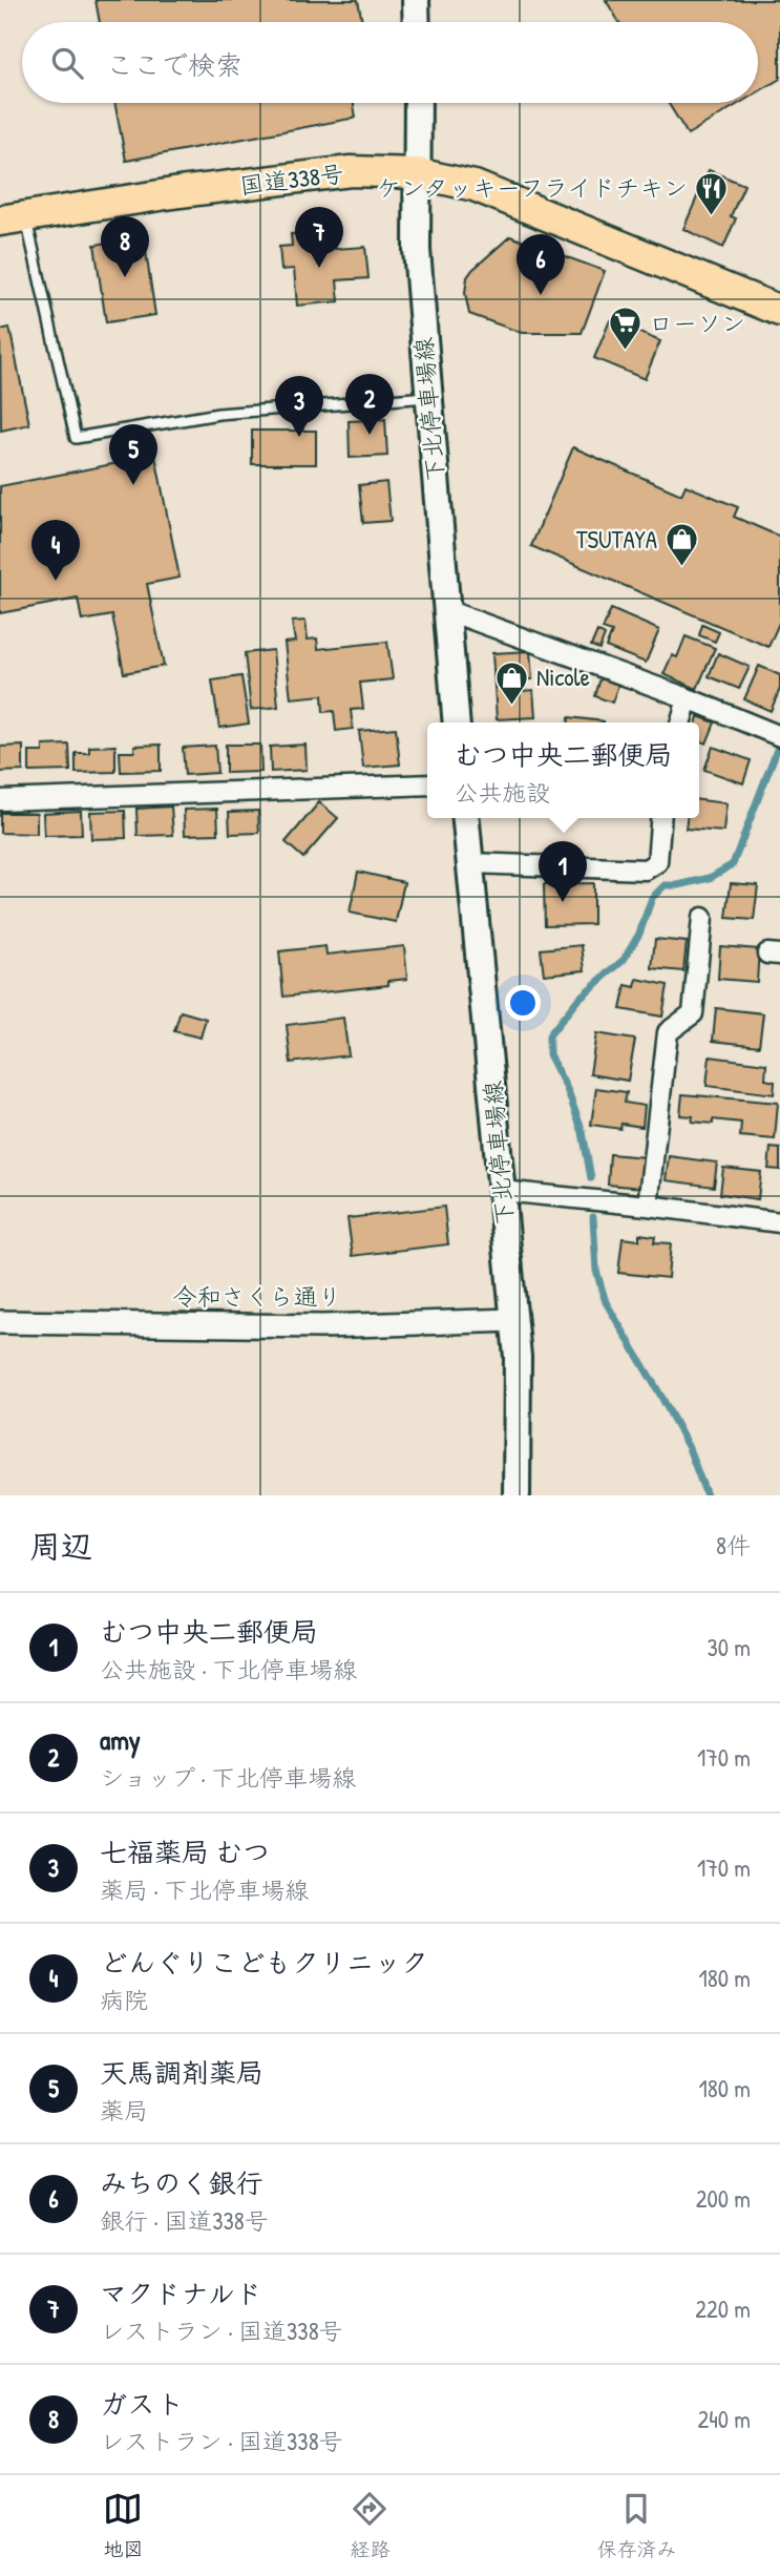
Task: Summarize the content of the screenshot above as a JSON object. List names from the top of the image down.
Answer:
{
  "streets": {
    "highway": ["国道338号"],
    "main road": ["下北停車場線"],
    "street": ["令和さくら通り"]
  },
  "crossings": [
    ["国道338号", "下北停車場線"],
    ["下北停車場線", "令和さくら通り"]
  ],
  "places": {
    "restaurant": ["ケンタッキーフライドチキン"],
    "supermarket": ["ローソン"],
    "shop": ["TSUTAYA", "Nicole"]
  },
  "page": {
    "search": "ここで検索",
    "pins": [
      "7",
      "8",
      "6",
      "2",
      "3",
      "5",
      "4",
      "1"
    ],
    "popup": ["むつ中央二郵便局", "公共施設"],
    "heading": ["周辺", "8件"],
    "list": [
      {
        "mark": "1",
        "name": "むつ中央二郵便局",
        "note": "公共施設 · 下北停車場線",
        "value": "30 m"
      },
      {
        "mark": "2",
        "name": "amy",
        "note": "ショップ · 下北停車場線",
        "value": "170 m"
      },
      {
        "mark": "3",
        "name": "七福薬局 むつ",
        "note": "薬局 · 下北停車場線",
        "value": "170 m"
      },
      {
        "mark": "4",
        "name": "どんぐりこどもクリニック",
        "note": "病院",
        "value": "180 m"
      },
      {
        "mark": "5",
        "name": "天馬調剤薬局",
        "note": "薬局",
        "value": "180 m"
      },
      {
        "mark": "6",
        "name": "みちのく銀行",
        "note": "銀行 · 国道338号",
        "value": "200 m"
      },
      {
        "mark": "7",
        "name": "マクドナルド",
        "note": "レストラン · 国道338号",
        "value": "220 m"
      },
      {
        "mark": "8",
        "name": "ガスト",
        "note": "レストラン · 国道338号",
        "value": "240 m"
      }
    ],
    "nav": ["地図", "経路", "保存済み"]
  }
}
